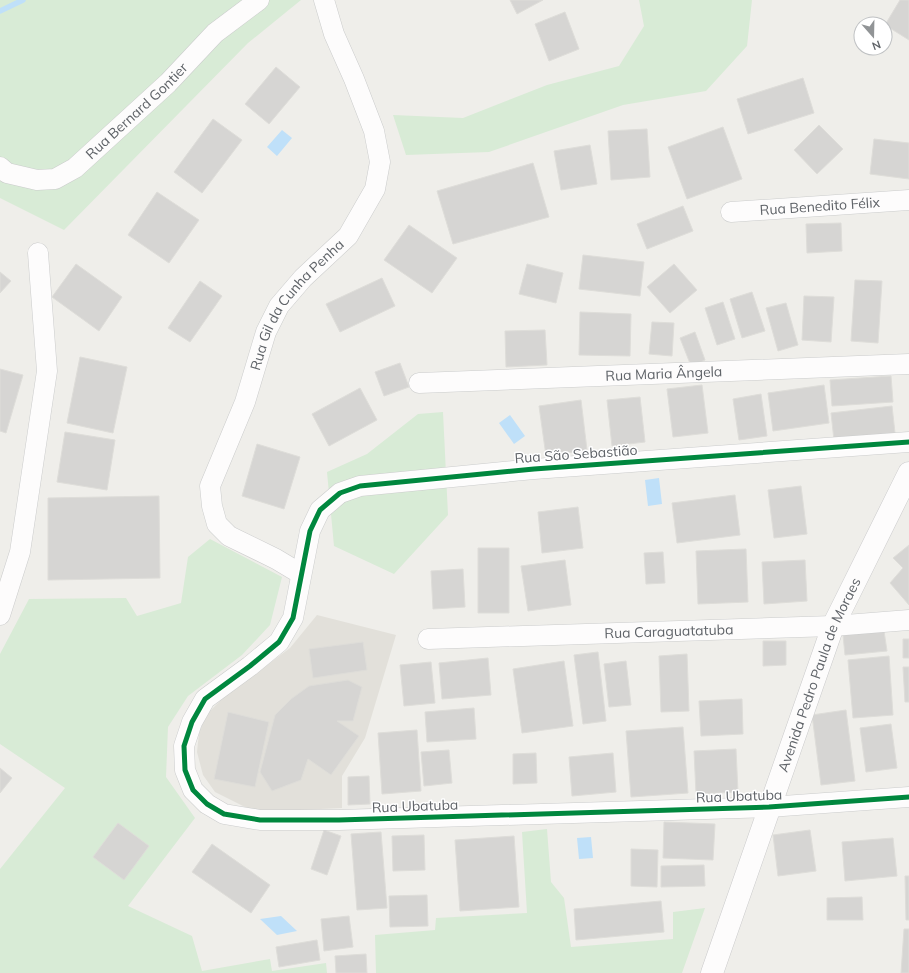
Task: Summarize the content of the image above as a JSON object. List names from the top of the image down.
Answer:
{
  "streets": {
    "main road": ["Avenida Pedro Paula de Moraes"],
    "street": [
      "Rua Bernard Gontier",
      "Rua Benedito Félix",
      "Rua Gil da Cunha Penha",
      "Rua Maria Ângela",
      "Rua São Sebastião",
      "Rua Caraguatatuba",
      "Rua Ubatuba"
    ]
  },
  "crossings": [
    ["Rua Gil da Cunha Penha", "Rua São Sebastião"],
    ["Rua Gil da Cunha Penha", "Rua Ubatuba"],
    ["Rua São Sebastião", "Rua Ubatuba"],
    ["Rua Caraguatatuba", "Avenida Pedro Paula de Moraes"],
    ["Avenida Pedro Paula de Moraes", "Rua Ubatuba"]
  ],
  "north": "bottom"
}
